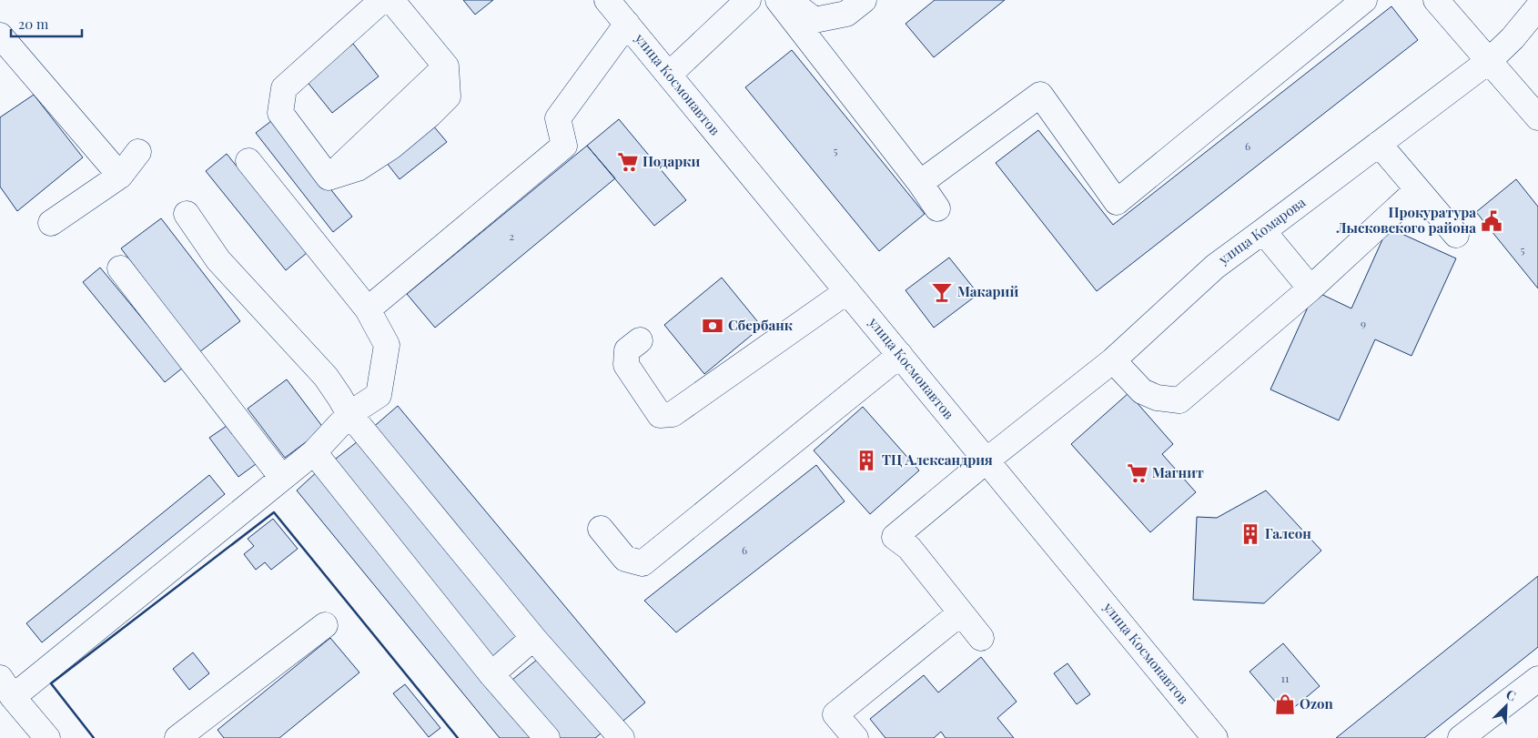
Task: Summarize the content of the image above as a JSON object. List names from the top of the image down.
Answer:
{
  "streets": {
    "street": ["улица Космонавтов", "улица Комарова"]
  },
  "crossings": [
    ["улица Космонавтов", "улица Комарова"]
  ],
  "places": {
    "supermarket": ["Подарки", "Магнит"],
    "public building": ["Прокуратура Лысковского района"],
    "bar": ["Макарий"],
    "bank": ["Сбербанк"],
    "building": ["ТЦ Александрия", "Галеон"],
    "shop": ["Ozon"]
  },
  "house_numbers": [
    "6",
    "5",
    "2",
    "5",
    "9",
    "6",
    "11"
  ],
  "scale_bar": "20 m",
  "north": "top right"
}
